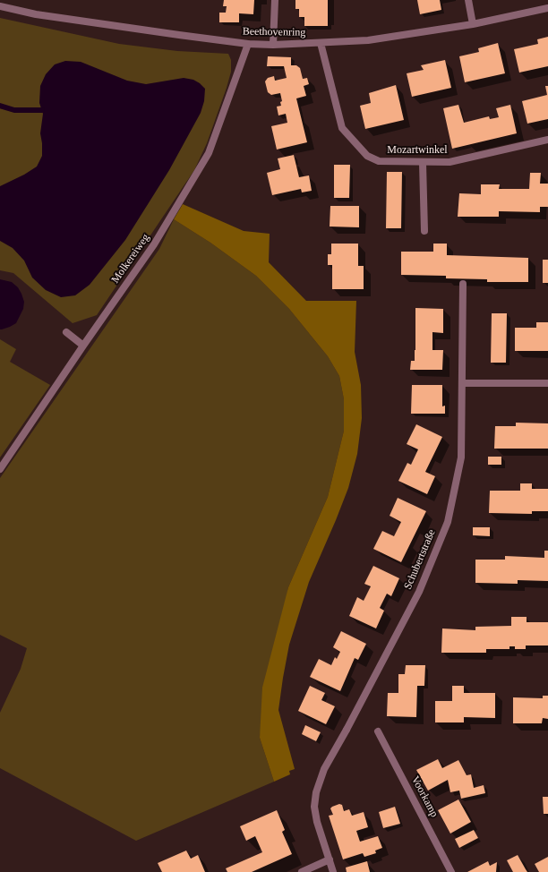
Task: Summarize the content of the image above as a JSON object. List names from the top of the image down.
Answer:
{
  "streets": {
    "street": [
      "Beethovenring",
      "Mozartwinkel",
      "Molkereiweg",
      "Schubertstraße",
      "Voorkamp"
    ]
  },
  "crossings": [
    ["Beethovenring", "Mozartwinkel"],
    ["Beethovenring", "Molkereiweg"]
  ]
}
